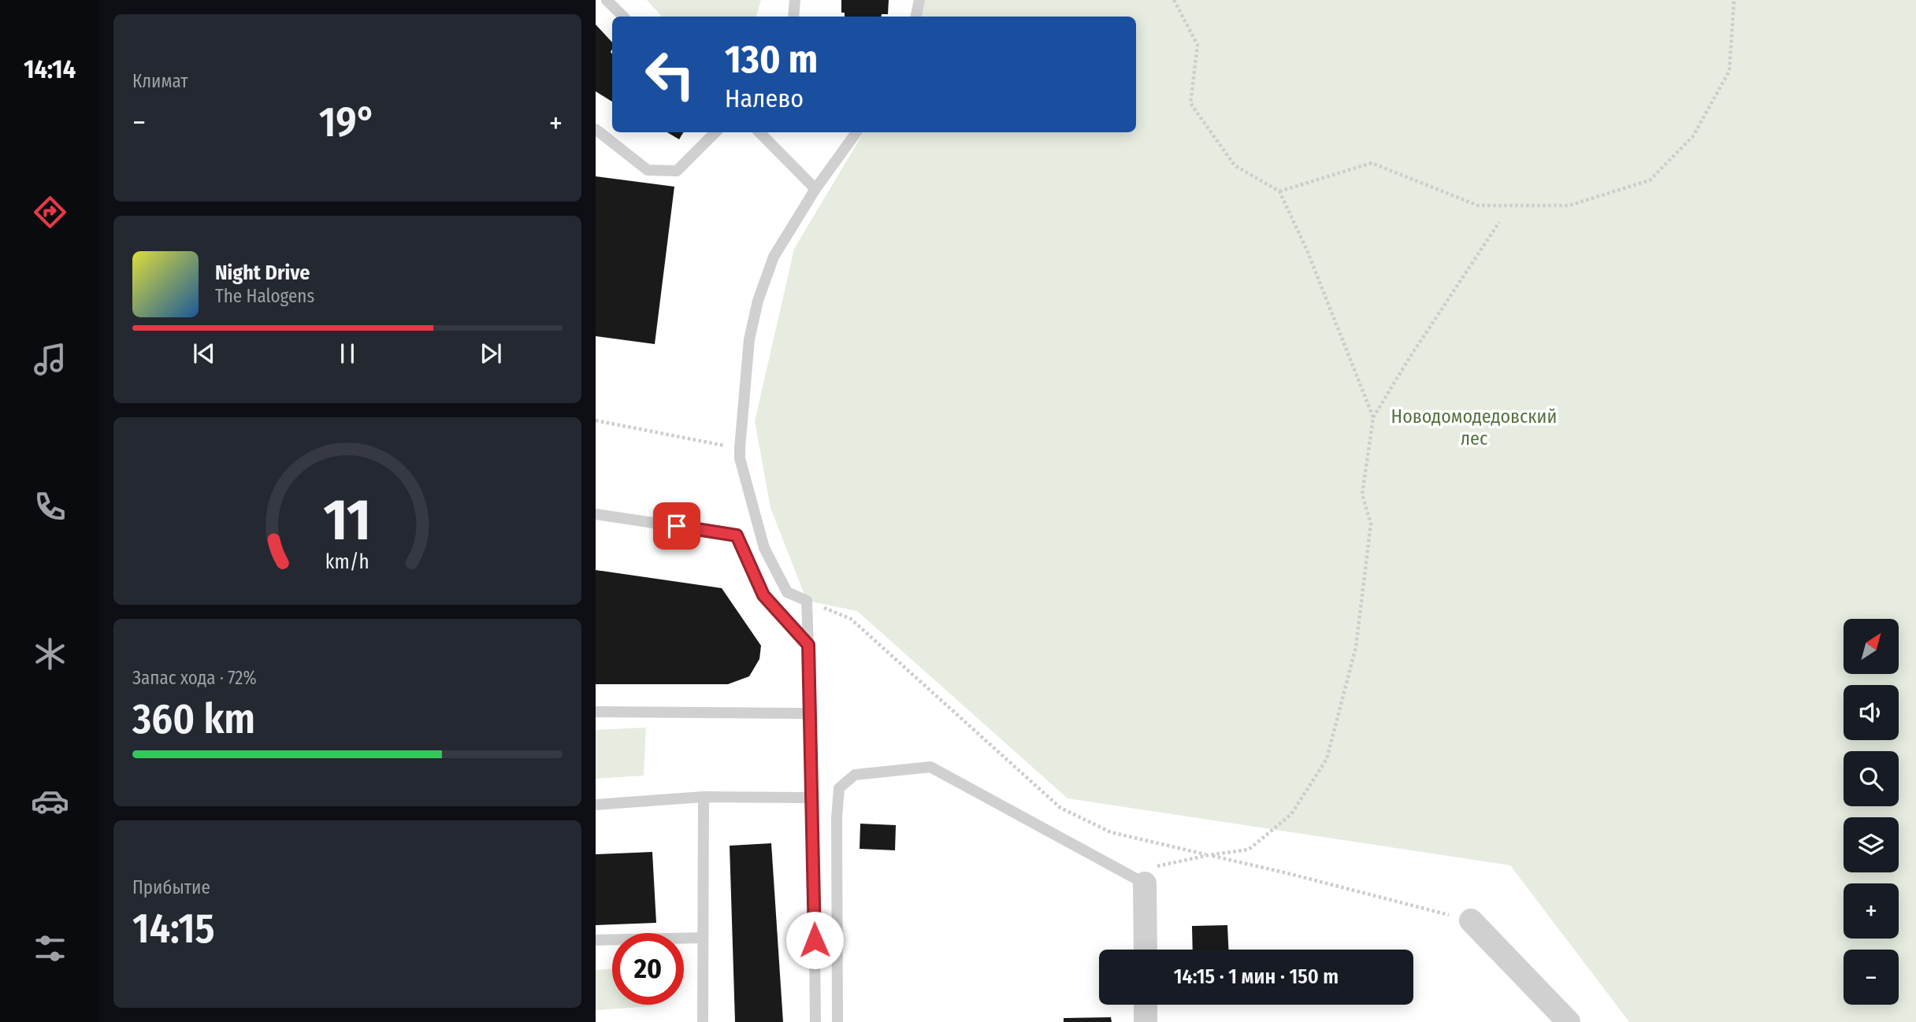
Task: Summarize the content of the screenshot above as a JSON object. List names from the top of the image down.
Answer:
{
  "parks": ["Новодомодедовский лес"],
  "north": "top right",
  "page": {
    "tabs": "14:14",
    "tile": [
      "Климат",
      ["Запас хода · 72%", "360 km"],
      ["Прибытие", "14:15"]
    ],
    "turn": ["130 m", "Налево"],
    "heat": ["−", "19°", "+"],
    "song": ["Night Drive", "The Halogens"],
    "map_buttons": ["+", "−"],
    "limit": "20",
    "trip": "14:15 · 1 мин · 150 m",
    "gauge": ["11", "km/h"]
  }
}
